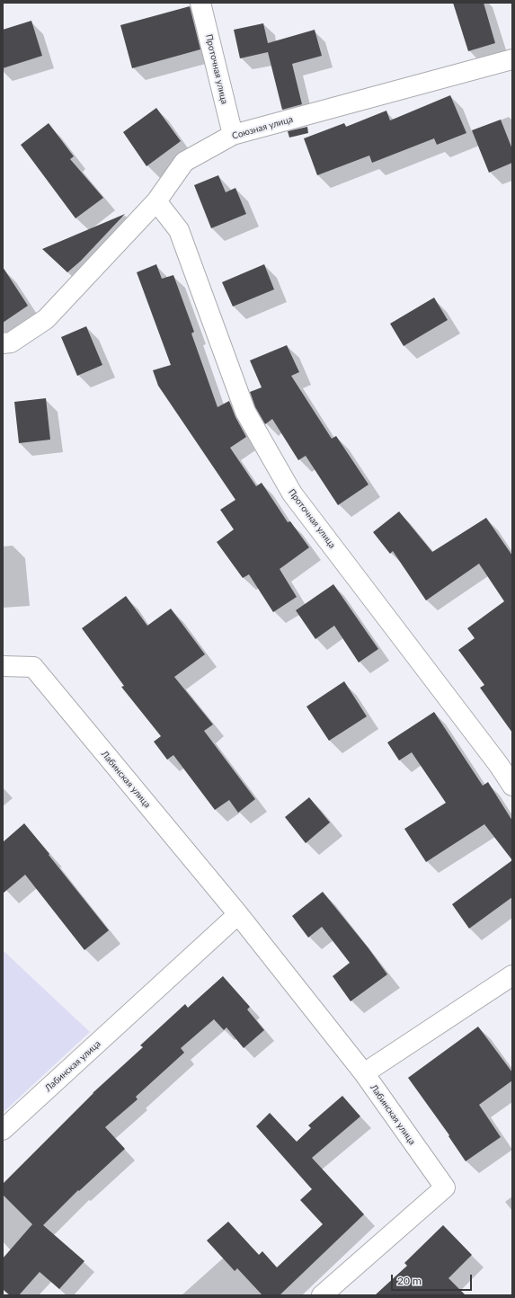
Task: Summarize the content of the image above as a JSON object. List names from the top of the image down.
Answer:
{
  "streets": {
    "street": ["Проточная улица", "Союзная улица", "Лабинская улица"]
  },
  "crossings": [
    ["Проточная улица", "Союзная улица"]
  ],
  "scale_bar": "20 m"
}
